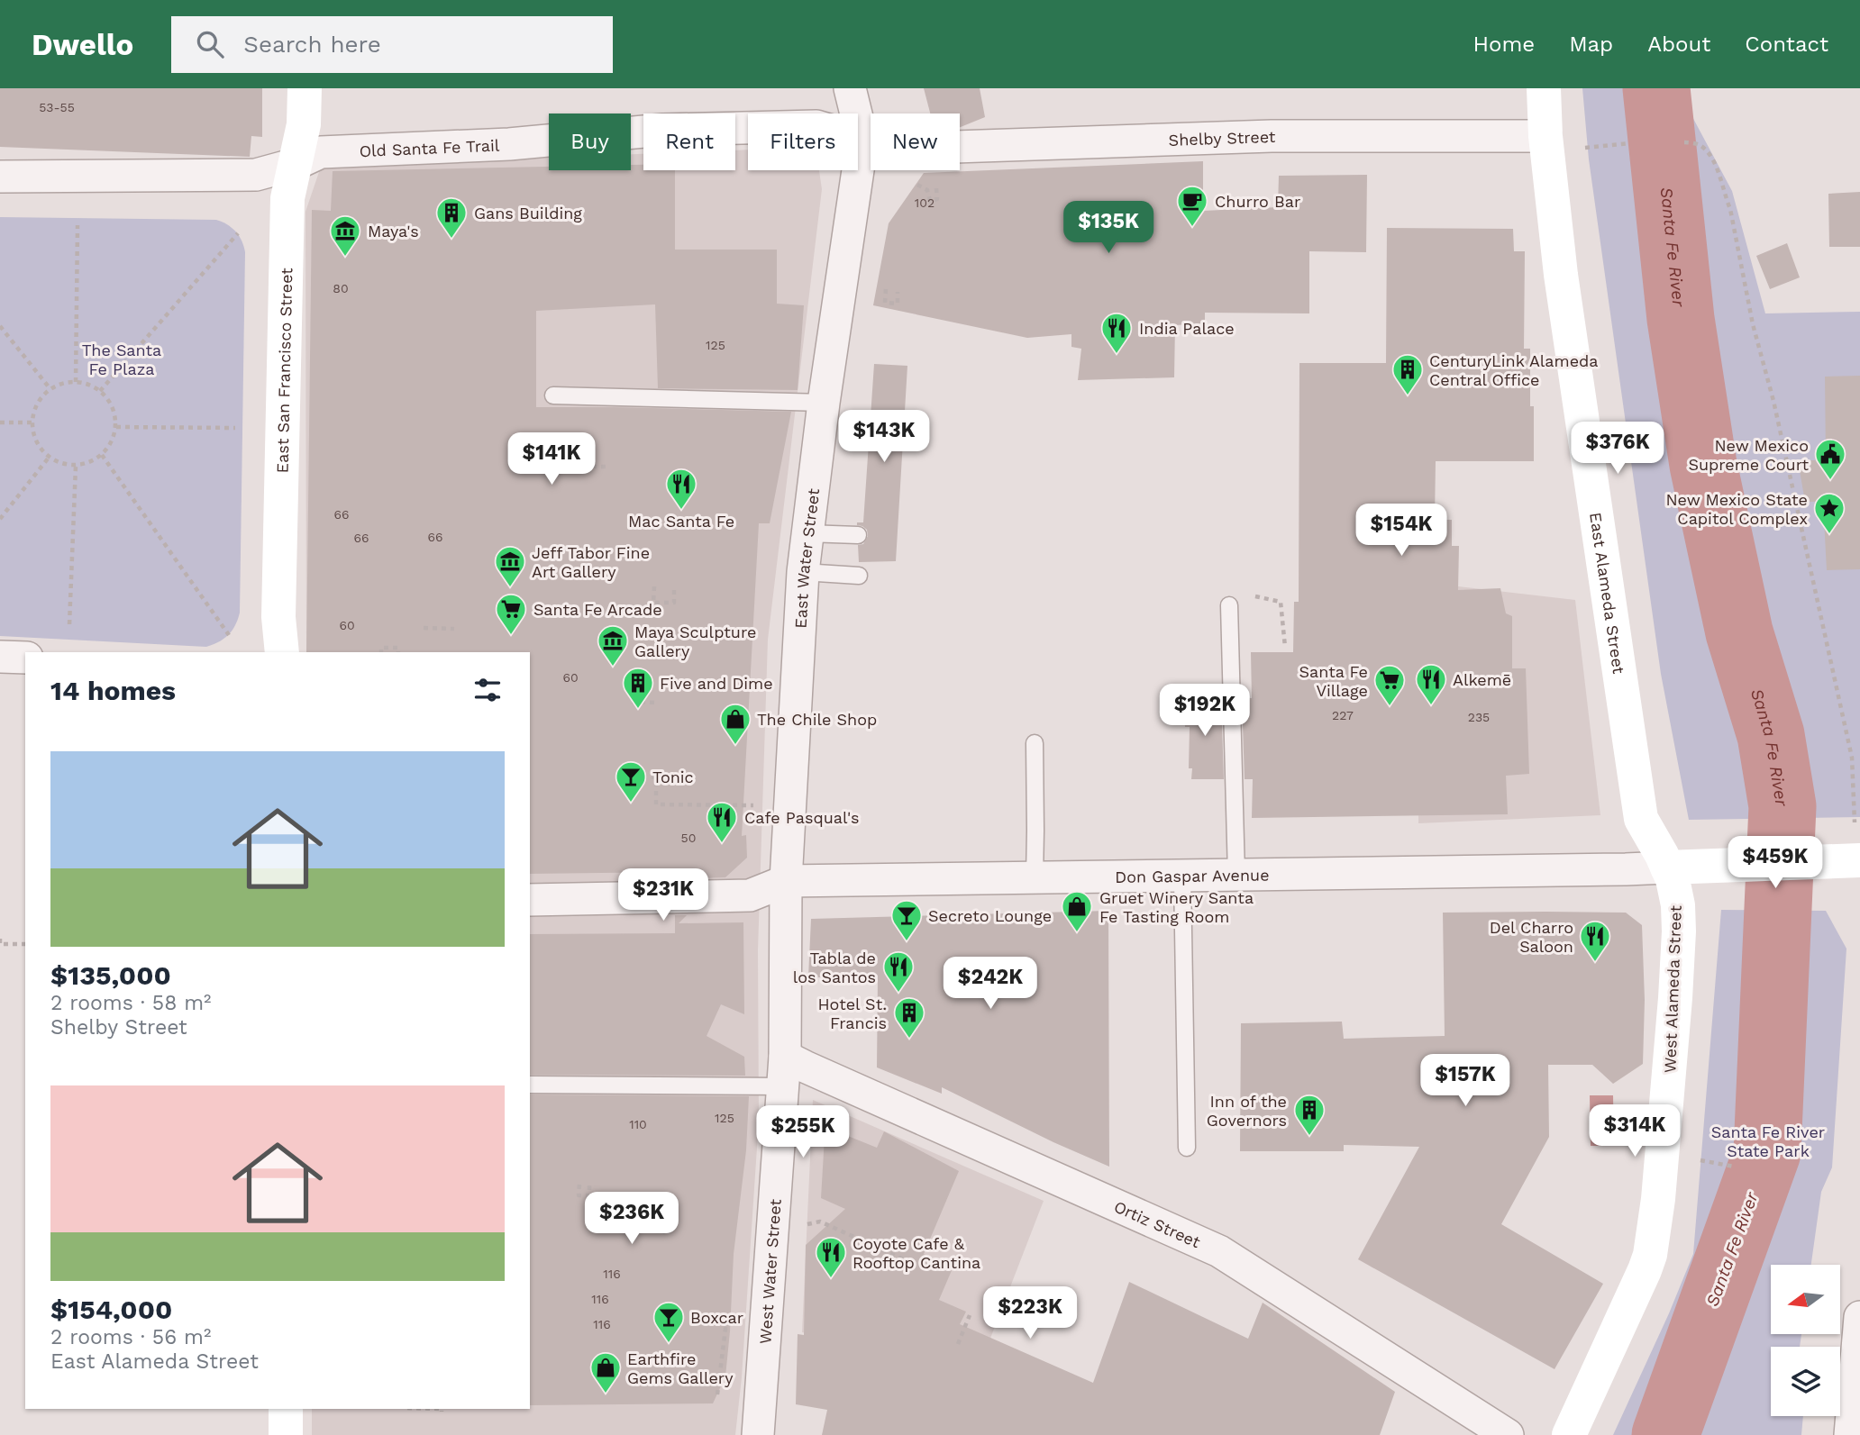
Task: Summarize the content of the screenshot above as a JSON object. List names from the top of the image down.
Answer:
{
  "streets": {
    "street": [
      "Shelby Street",
      "Old Santa Fe Trail",
      "East San Francisco Street",
      "East Water Street",
      "East Alameda Street",
      "Don Gaspar Avenue",
      "West Alameda Street",
      "Ortiz Street",
      "West Water Street"
    ]
  },
  "crossings": [
    ["Shelby Street", "Old Santa Fe Trail"],
    ["Shelby Street", "East Water Street"],
    ["Shelby Street", "East Alameda Street"],
    ["Old Santa Fe Trail", "East San Francisco Street"],
    ["Old Santa Fe Trail", "East Water Street"],
    ["East Water Street", "Don Gaspar Avenue"],
    ["East Water Street", "West Water Street"],
    ["East Alameda Street", "Don Gaspar Avenue"],
    ["East Alameda Street", "West Alameda Street"],
    ["Don Gaspar Avenue", "West Alameda Street"],
    ["Don Gaspar Avenue", "West Water Street"],
    ["Ortiz Street", "West Water Street"]
  ],
  "water": ["Santa Fe River"],
  "parks": ["The Santa Fe Plaza", "Santa Fe River State Park"],
  "places": {
    "cafe": ["Churro Bar"],
    "building": [
      "Gans Building",
      "CenturyLink Alameda Central Office",
      "Five and Dime",
      "Hotel St. Francis",
      "Inn of the Governors"
    ],
    "museum": ["Maya's", "Jeff Tabor Fine Art Gallery", "Maya Sculpture Gallery"],
    "restaurant": [
      "India Palace",
      "Mac Santa Fe",
      "Alkemē",
      "Cafe Pasqual's",
      "Del Charro Saloon",
      "Tabla de los Santos",
      "Coyote Cafe & Rooftop Cantina"
    ],
    "public building": ["New Mexico Supreme Court"],
    "place": ["New Mexico State Capitol Complex"],
    "supermarket": ["Santa Fe Arcade", "Santa Fe Village"],
    "shop": ["The Chile Shop", "Gruet Winery Santa Fe Tasting Room", "Earthfire Gems Gallery"],
    "bar": ["Tonic", "Secreto Lounge", "Boxcar"]
  },
  "house_numbers": [
    "53-55",
    "102",
    "80",
    "125",
    "66",
    "66",
    "66",
    "60",
    "60",
    "227",
    "235",
    "50",
    "125",
    "110",
    "116",
    "116",
    "116"
  ],
  "north": "left",
  "page": {
    "header": "Dwello",
    "search": "Search here",
    "nav": [
      "Home",
      "Map",
      "About",
      "Contact"
    ],
    "chip": [
      "Buy",
      "Rent",
      "Filters",
      "New"
    ],
    "price": [
      "$135K",
      "$143K",
      "$376K",
      "$141K",
      "$154K",
      "$192K",
      "$459K",
      "$231K",
      "$242K",
      "$157K",
      "$314K",
      "$255K",
      "$236K",
      "$223K"
    ],
    "heading": "14 homes",
    "list": [
      {
        "name": "$135,000",
        "note": "2 rooms · 58 m² · Shelby Street"
      },
      {
        "name": "$154,000",
        "note": "2 rooms · 56 m² · East Alameda Street"
      }
    ]
  }
}
